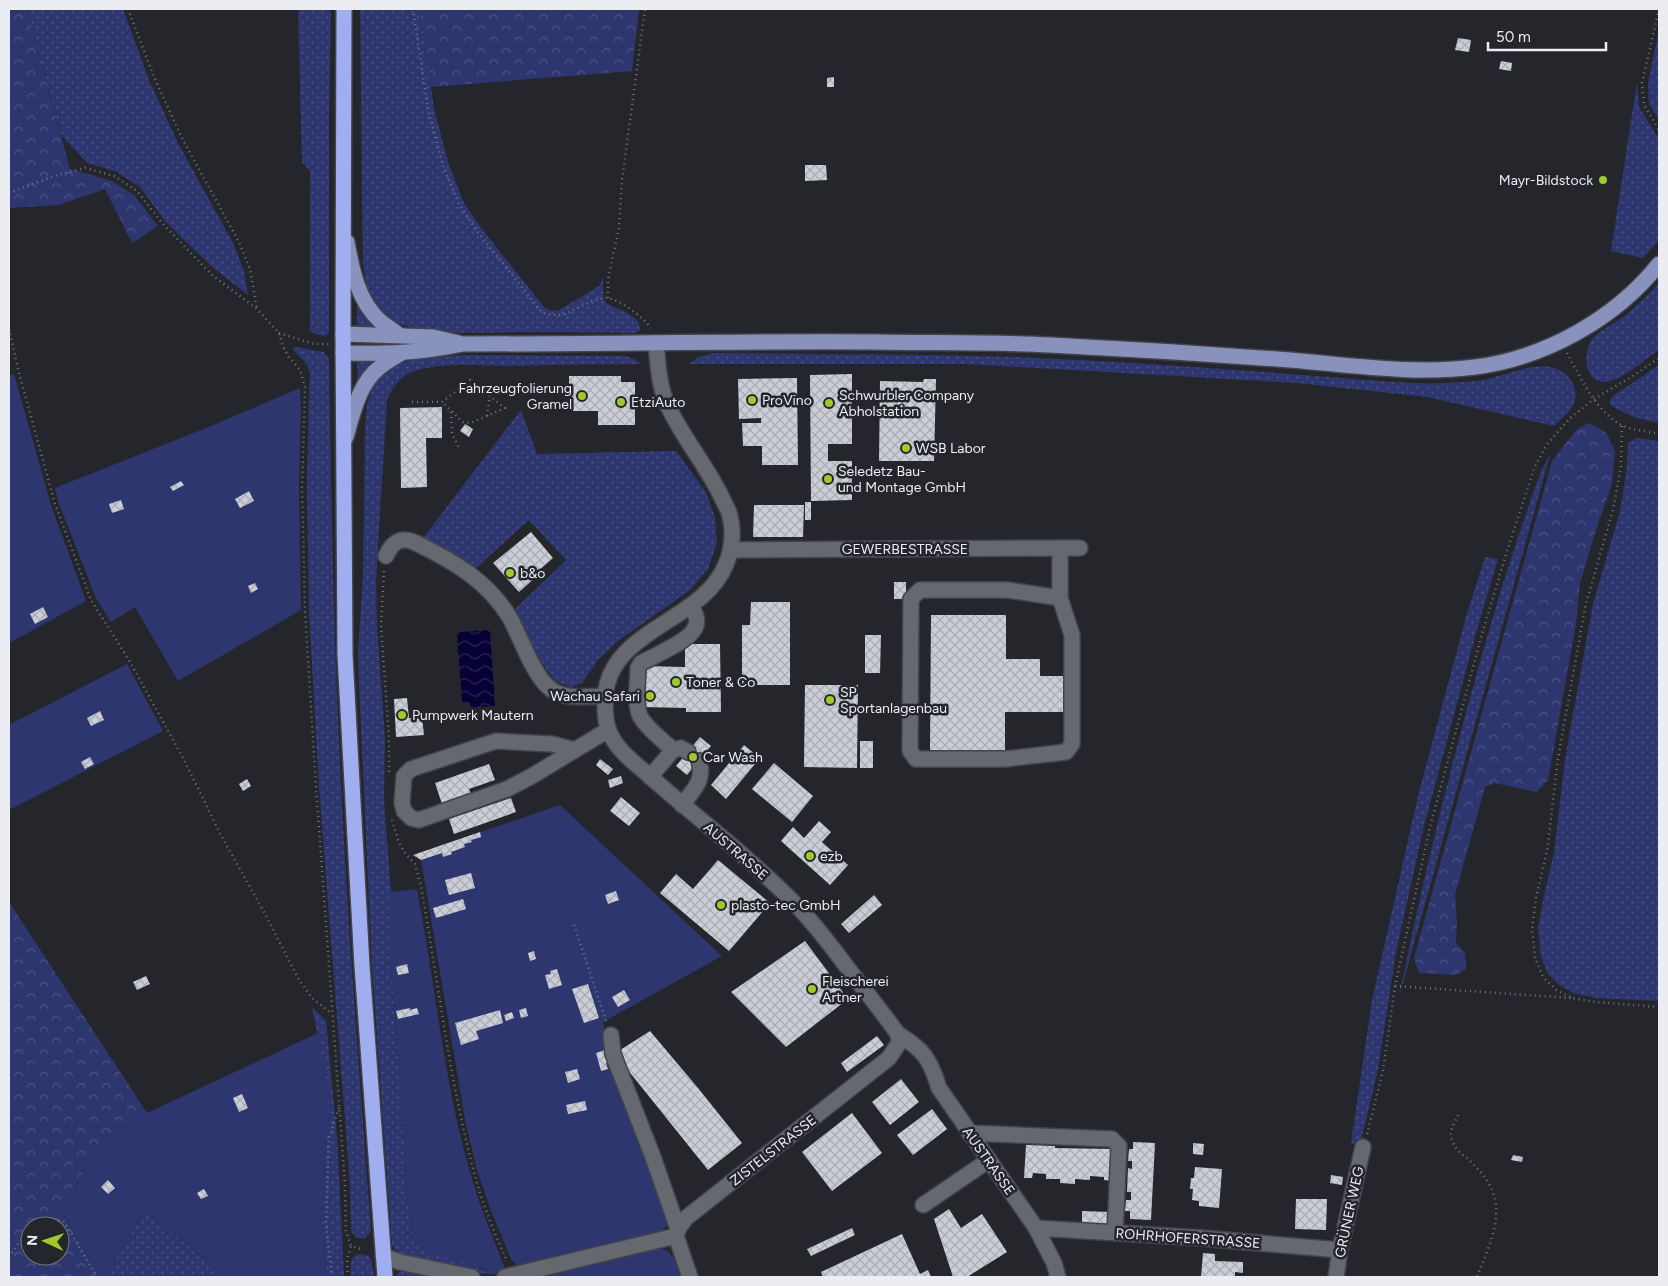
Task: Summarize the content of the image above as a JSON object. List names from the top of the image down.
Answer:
{
  "streets": {
    "street": [
      "GEWERBESTRASSE",
      "AUSTRASSE",
      "ZISTELSTRASSE",
      "GRÜNER WEG",
      "ROHRHOFERSTRASSE"
    ]
  },
  "crossings": [
    ["GEWERBESTRASSE", "AUSTRASSE"],
    ["AUSTRASSE", "ZISTELSTRASSE"],
    ["AUSTRASSE", "ROHRHOFERSTRASSE"],
    ["GRÜNER WEG", "ROHRHOFERSTRASSE"]
  ],
  "places": [
    "Mayr-Bildstock",
    "Fahrzeugfolierung Gramel",
    "ProVino",
    "EtziAuto",
    "Schwurbler Company Abholstation",
    "WSB Labor",
    "Seledetz Bau- und Montage GmbH",
    "b&o",
    "Toner & Co",
    "Wachau Safari",
    "SP Sportanlagenbau",
    "Pumpwerk Mautern",
    "Car Wash",
    "ezb",
    "plasto-tec GmbH",
    "Fleischerei Artner"
  ],
  "scale_bar": "50 m",
  "north": "left"
}
